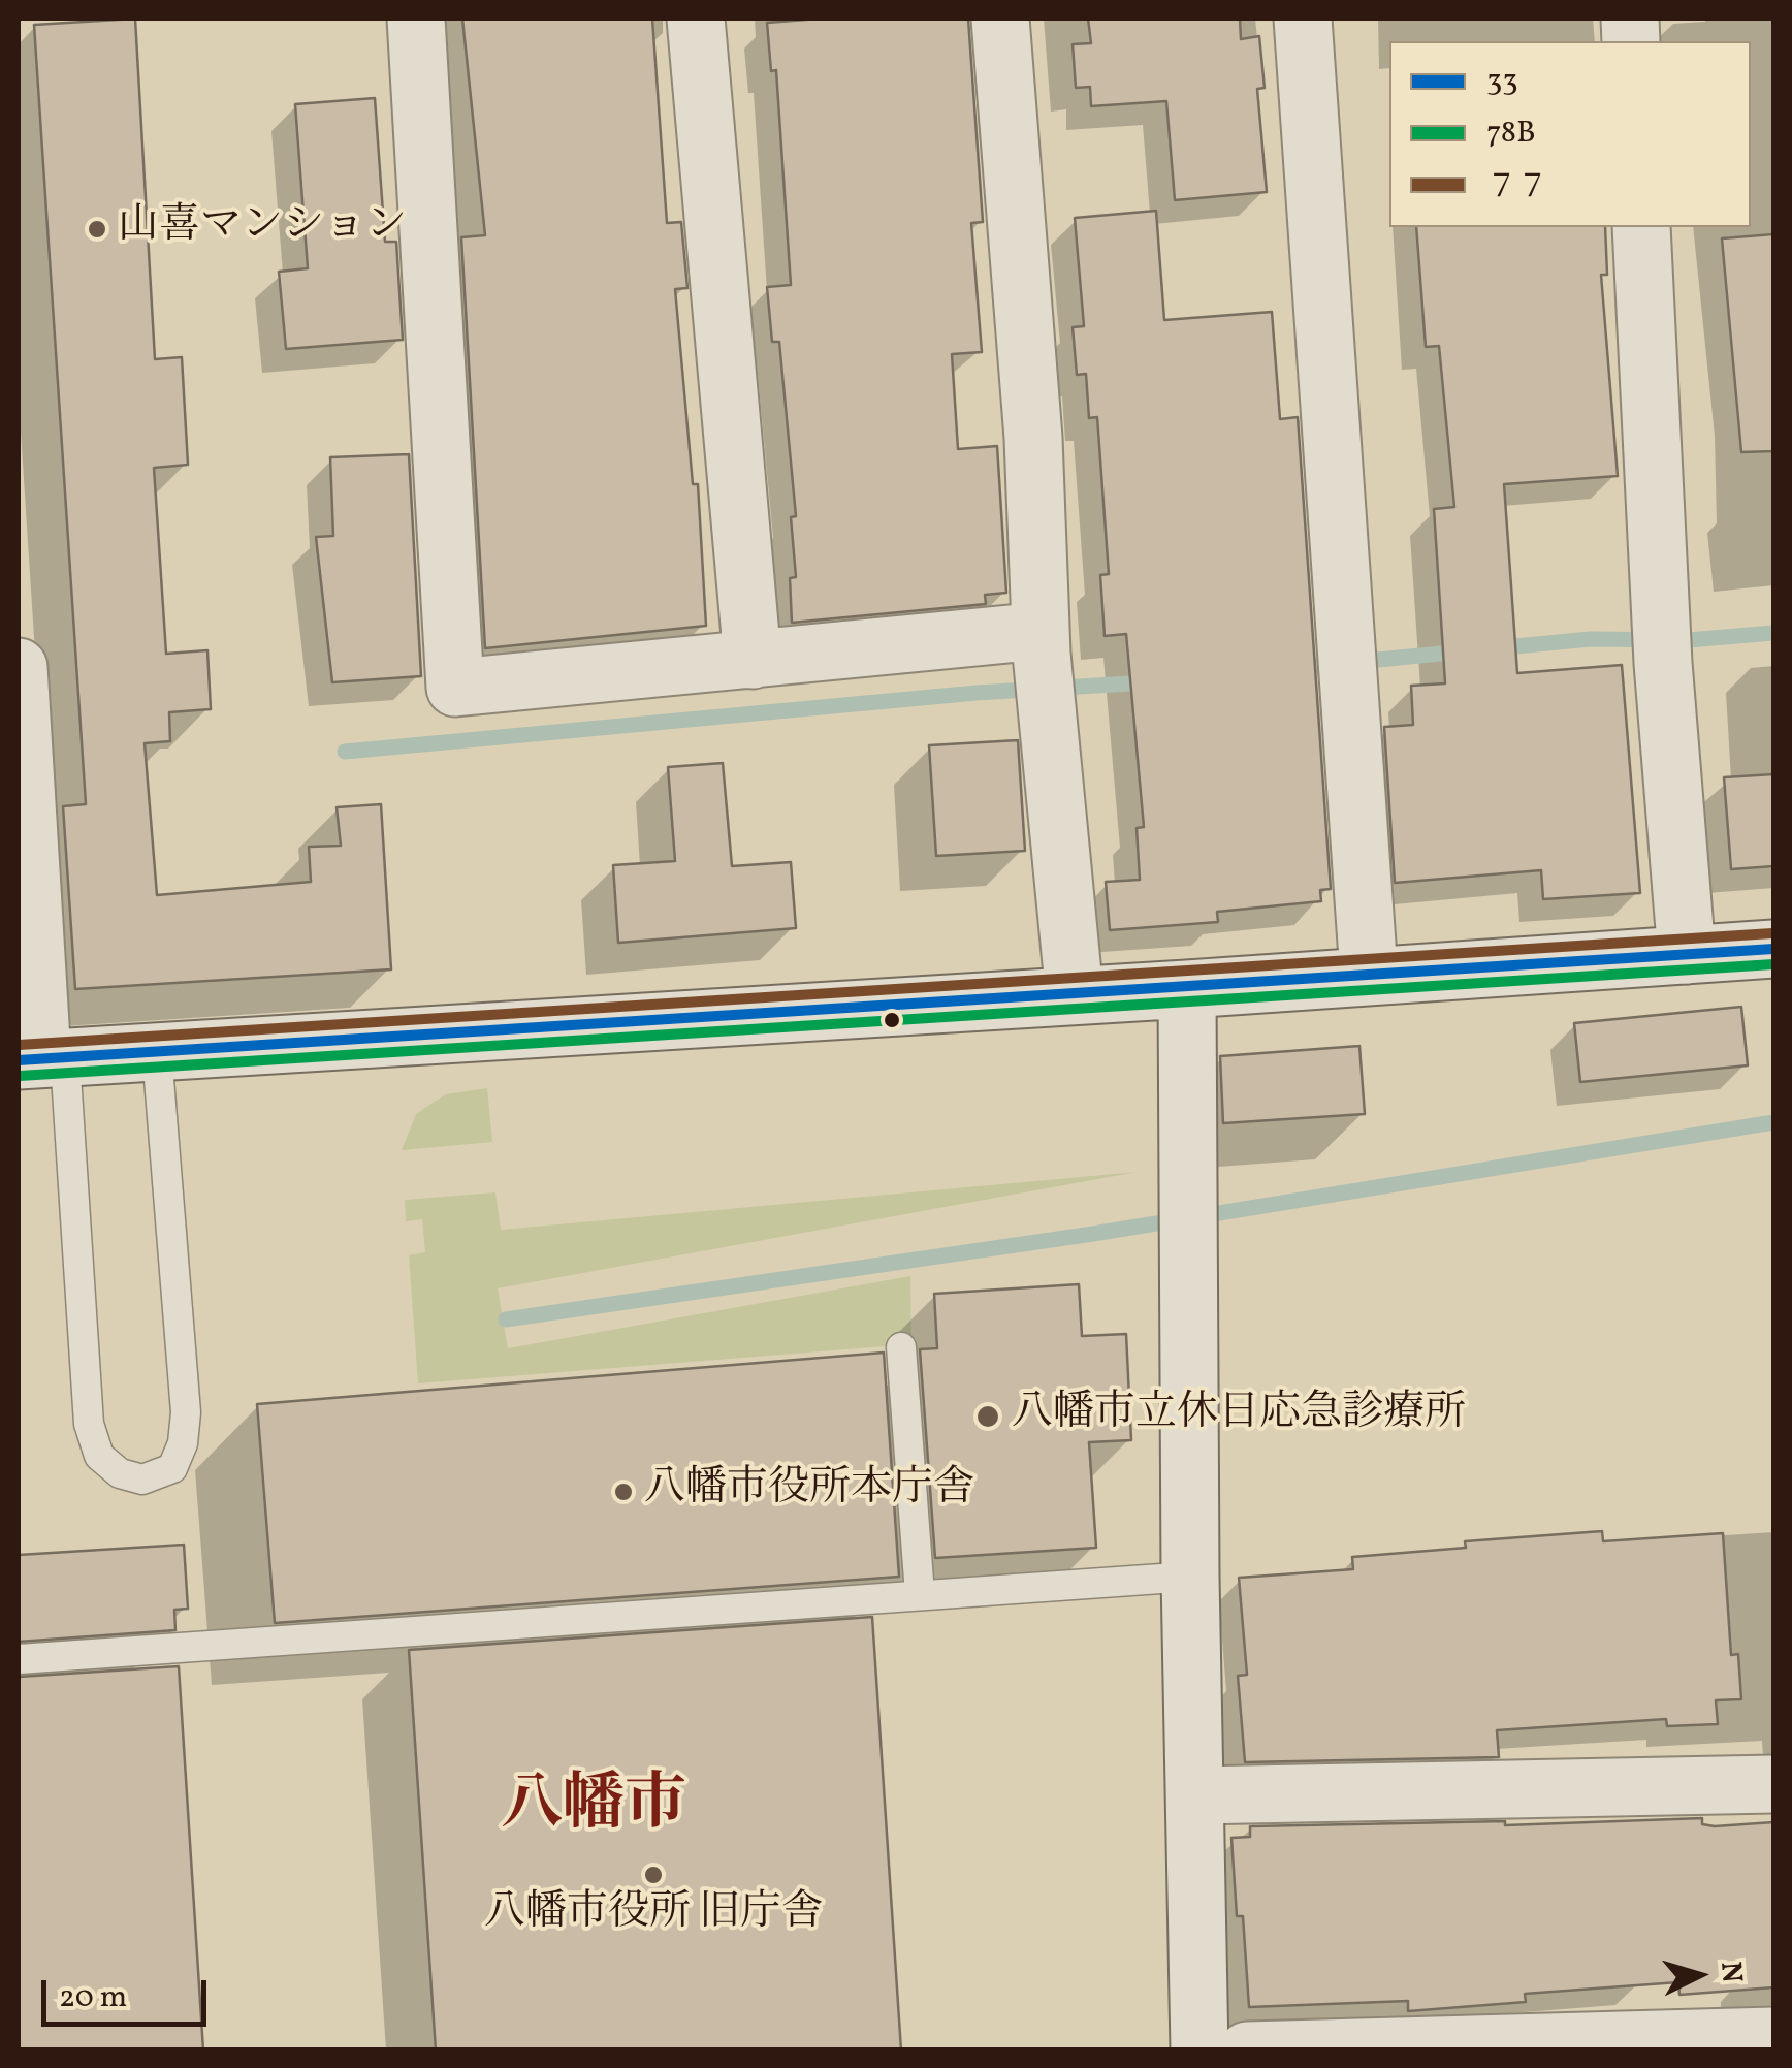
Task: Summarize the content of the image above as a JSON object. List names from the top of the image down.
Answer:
{
  "districts": ["八幡市"],
  "places": [
    "山喜マンション",
    "八幡市立休日応急診療所",
    "八幡市役所本庁舎",
    "八幡市役所 旧庁舎"
  ],
  "lines": ["transit line ７７", "transit line 33", "transit line 78B"],
  "legend": ["33", "78B", "７７"],
  "scale_bar": "20 m",
  "north": "right"
}
